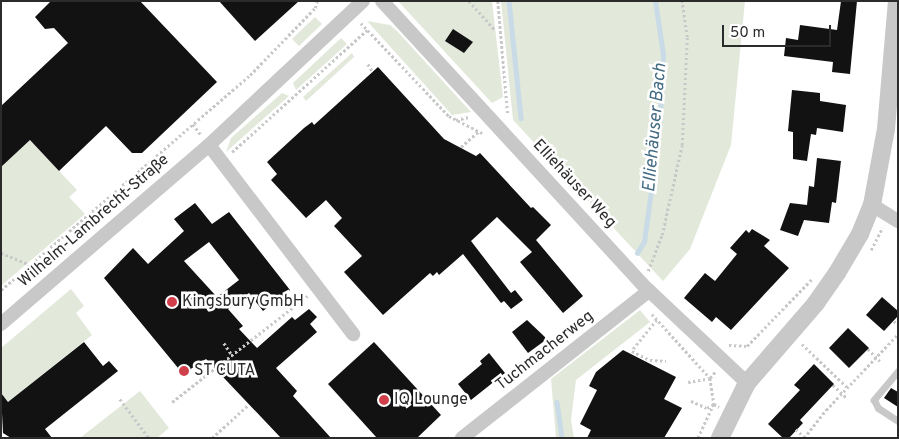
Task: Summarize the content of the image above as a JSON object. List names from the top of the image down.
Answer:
{
  "streets": {
    "street": ["Elliehäuser Weg", "Wilhelm-Lambrecht-Straße", "Tuchmacherweg"]
  },
  "crossings": [
    ["Elliehäuser Weg", "Tuchmacherweg"]
  ],
  "water": ["Elliehäuser Bach"],
  "places": ["Kingsbury GmbH", "ST CUTA", "IQ Lounge"],
  "scale_bar": "50 m"
}
